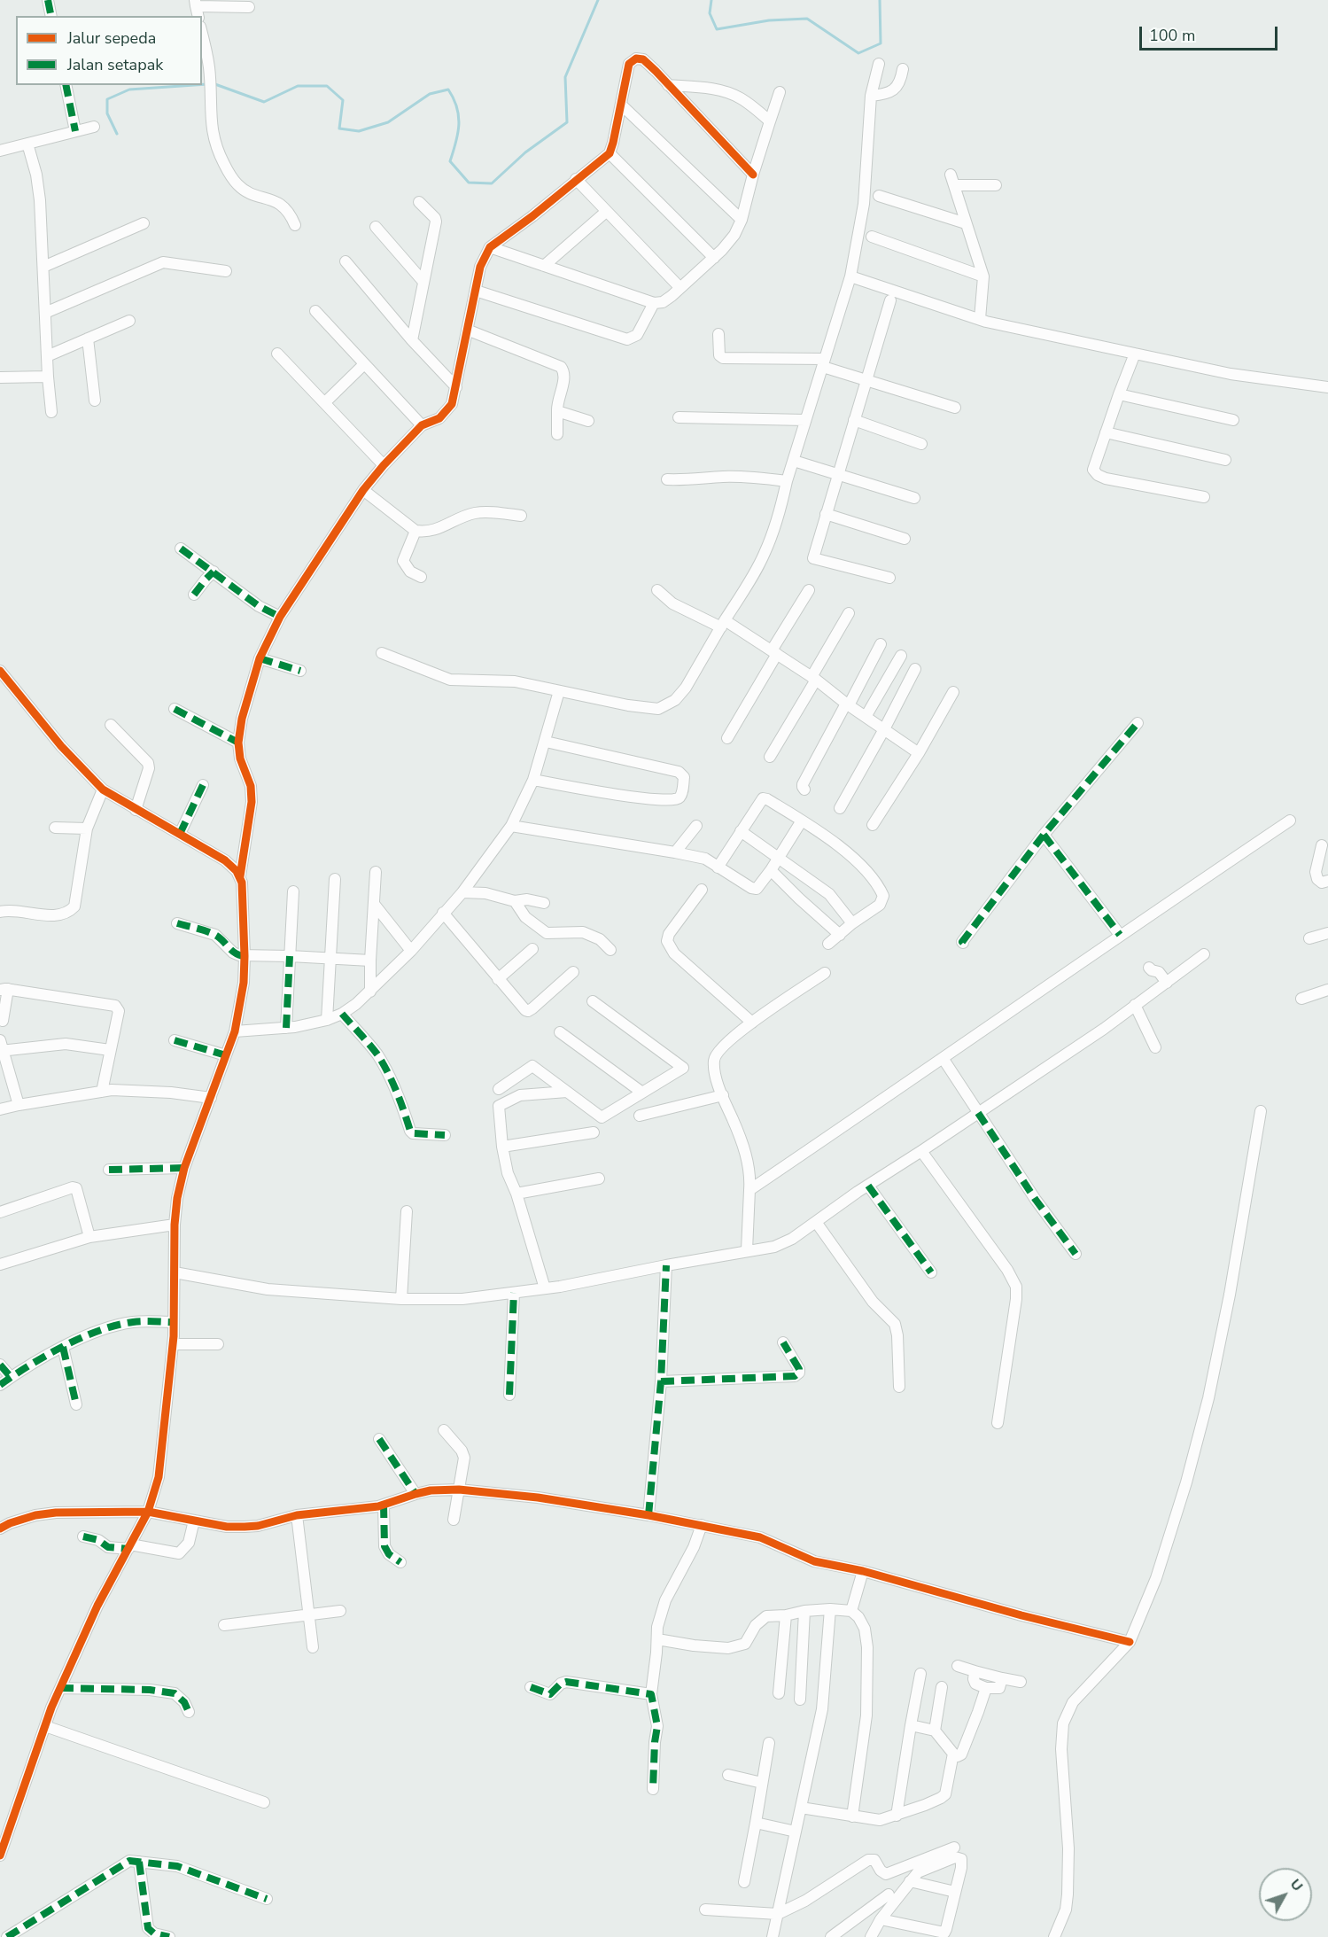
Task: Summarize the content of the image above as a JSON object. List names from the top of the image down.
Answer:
{
  "legend": ["Jalur sepeda", "Jalan setapak"],
  "scale_bar": "100 m",
  "north": "top right"
}
